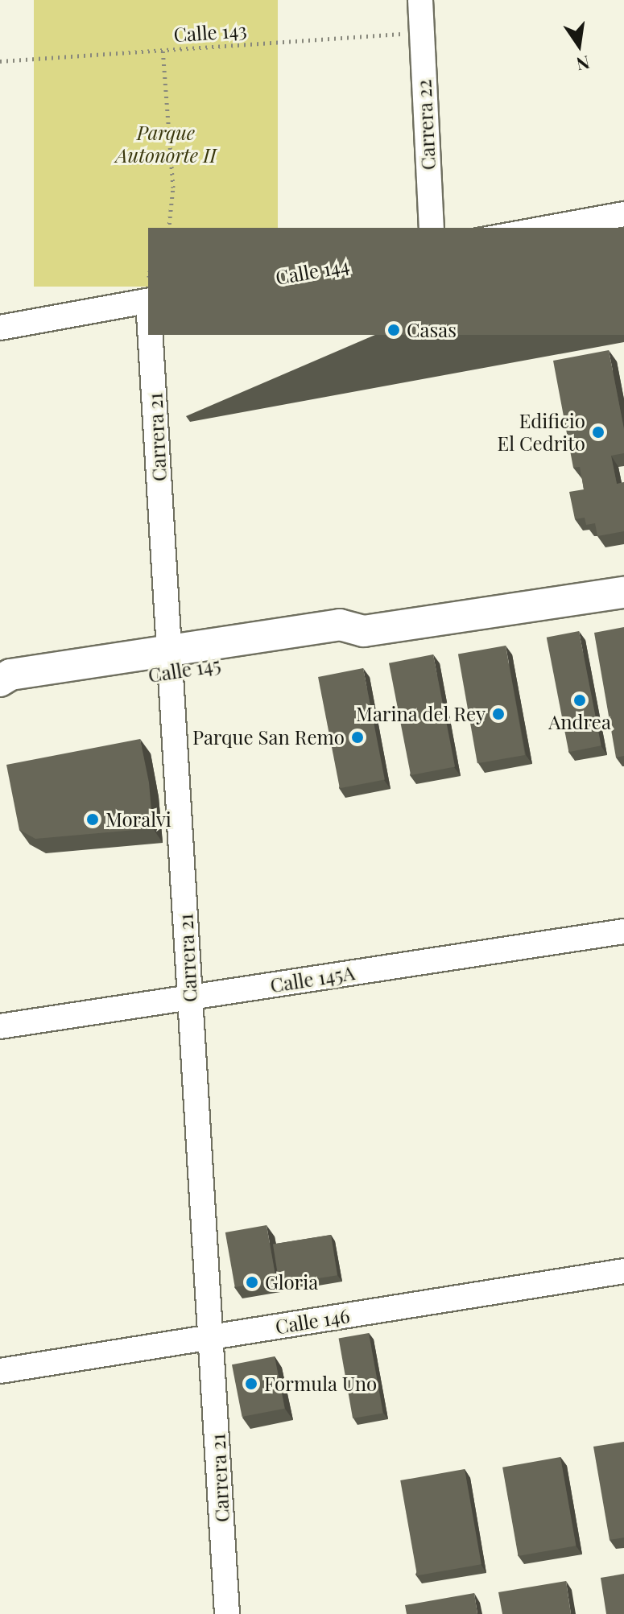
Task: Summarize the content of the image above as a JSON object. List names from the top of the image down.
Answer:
{
  "streets": {
    "street": [
      "Carrera 22",
      "Calle 144",
      "Carrera 21",
      "Calle 145",
      "Calle 145A",
      "Calle 146"
    ],
    "path": ["Calle 143"]
  },
  "crossings": [
    ["Calle 143", "Carrera 22"],
    ["Carrera 22", "Calle 144"],
    ["Calle 144", "Carrera 21"],
    ["Carrera 21", "Calle 145"],
    ["Carrera 21", "Calle 145A"],
    ["Carrera 21", "Calle 146"]
  ],
  "parks": ["Parque Autonorte II"],
  "places": [
    "Casas",
    "Edificio El Cedrito",
    "Andrea",
    "Marina del Rey",
    "Parque San Remo",
    "Moralvi",
    "Gloria",
    "Formula Uno"
  ],
  "north": "bottom"
}
